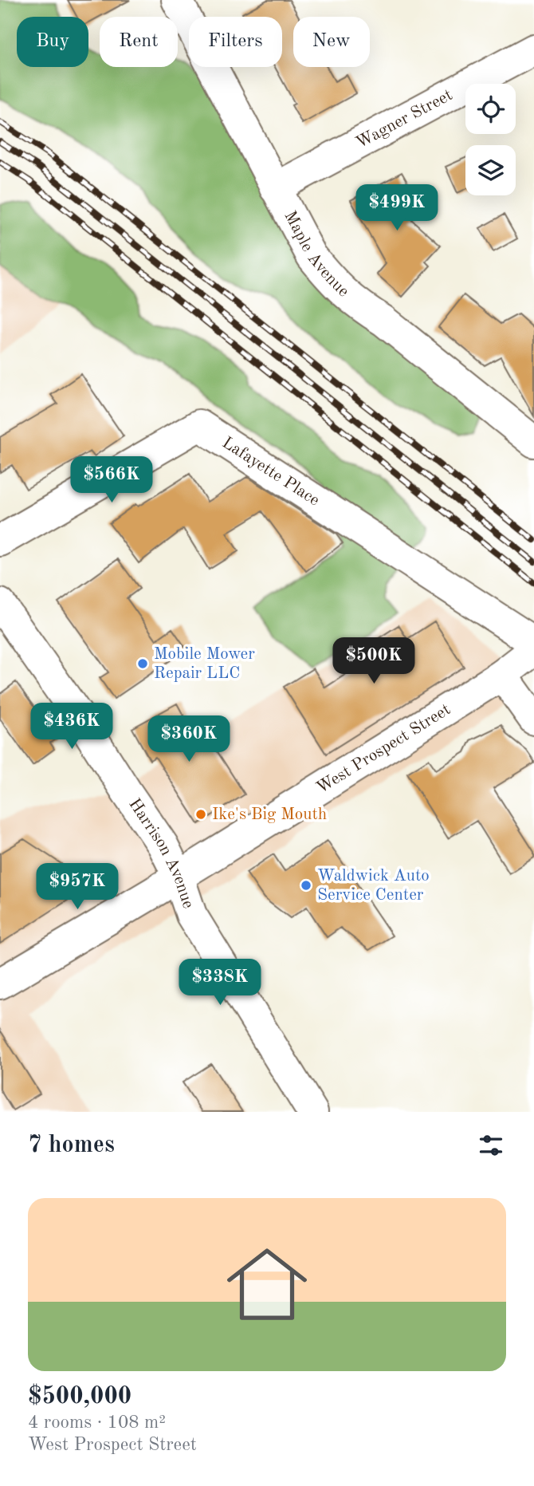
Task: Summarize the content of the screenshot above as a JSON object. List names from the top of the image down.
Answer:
{
  "streets": {
    "street": [
      "Wagner Street",
      "Maple Avenue",
      "Lafayette Place",
      "West Prospect Street",
      "Harrison Avenue"
    ]
  },
  "crossings": [
    ["Wagner Street", "Maple Avenue"],
    ["West Prospect Street", "Harrison Avenue"]
  ],
  "places": ["Mobile Mower Repair LLC", "Ike's Big Mouth", "Waldwick Auto Service Center"],
  "page": {
    "chip": [
      "Buy",
      "Rent",
      "Filters",
      "New"
    ],
    "price": [
      "$499K",
      "$566K",
      "$500K",
      "$436K",
      "$360K",
      "$957K",
      "$338K"
    ],
    "heading": "7 homes",
    "list": [
      {
        "name": "$500,000",
        "note": "4 rooms · 108 m² · West Prospect Street"
      }
    ]
  }
}
